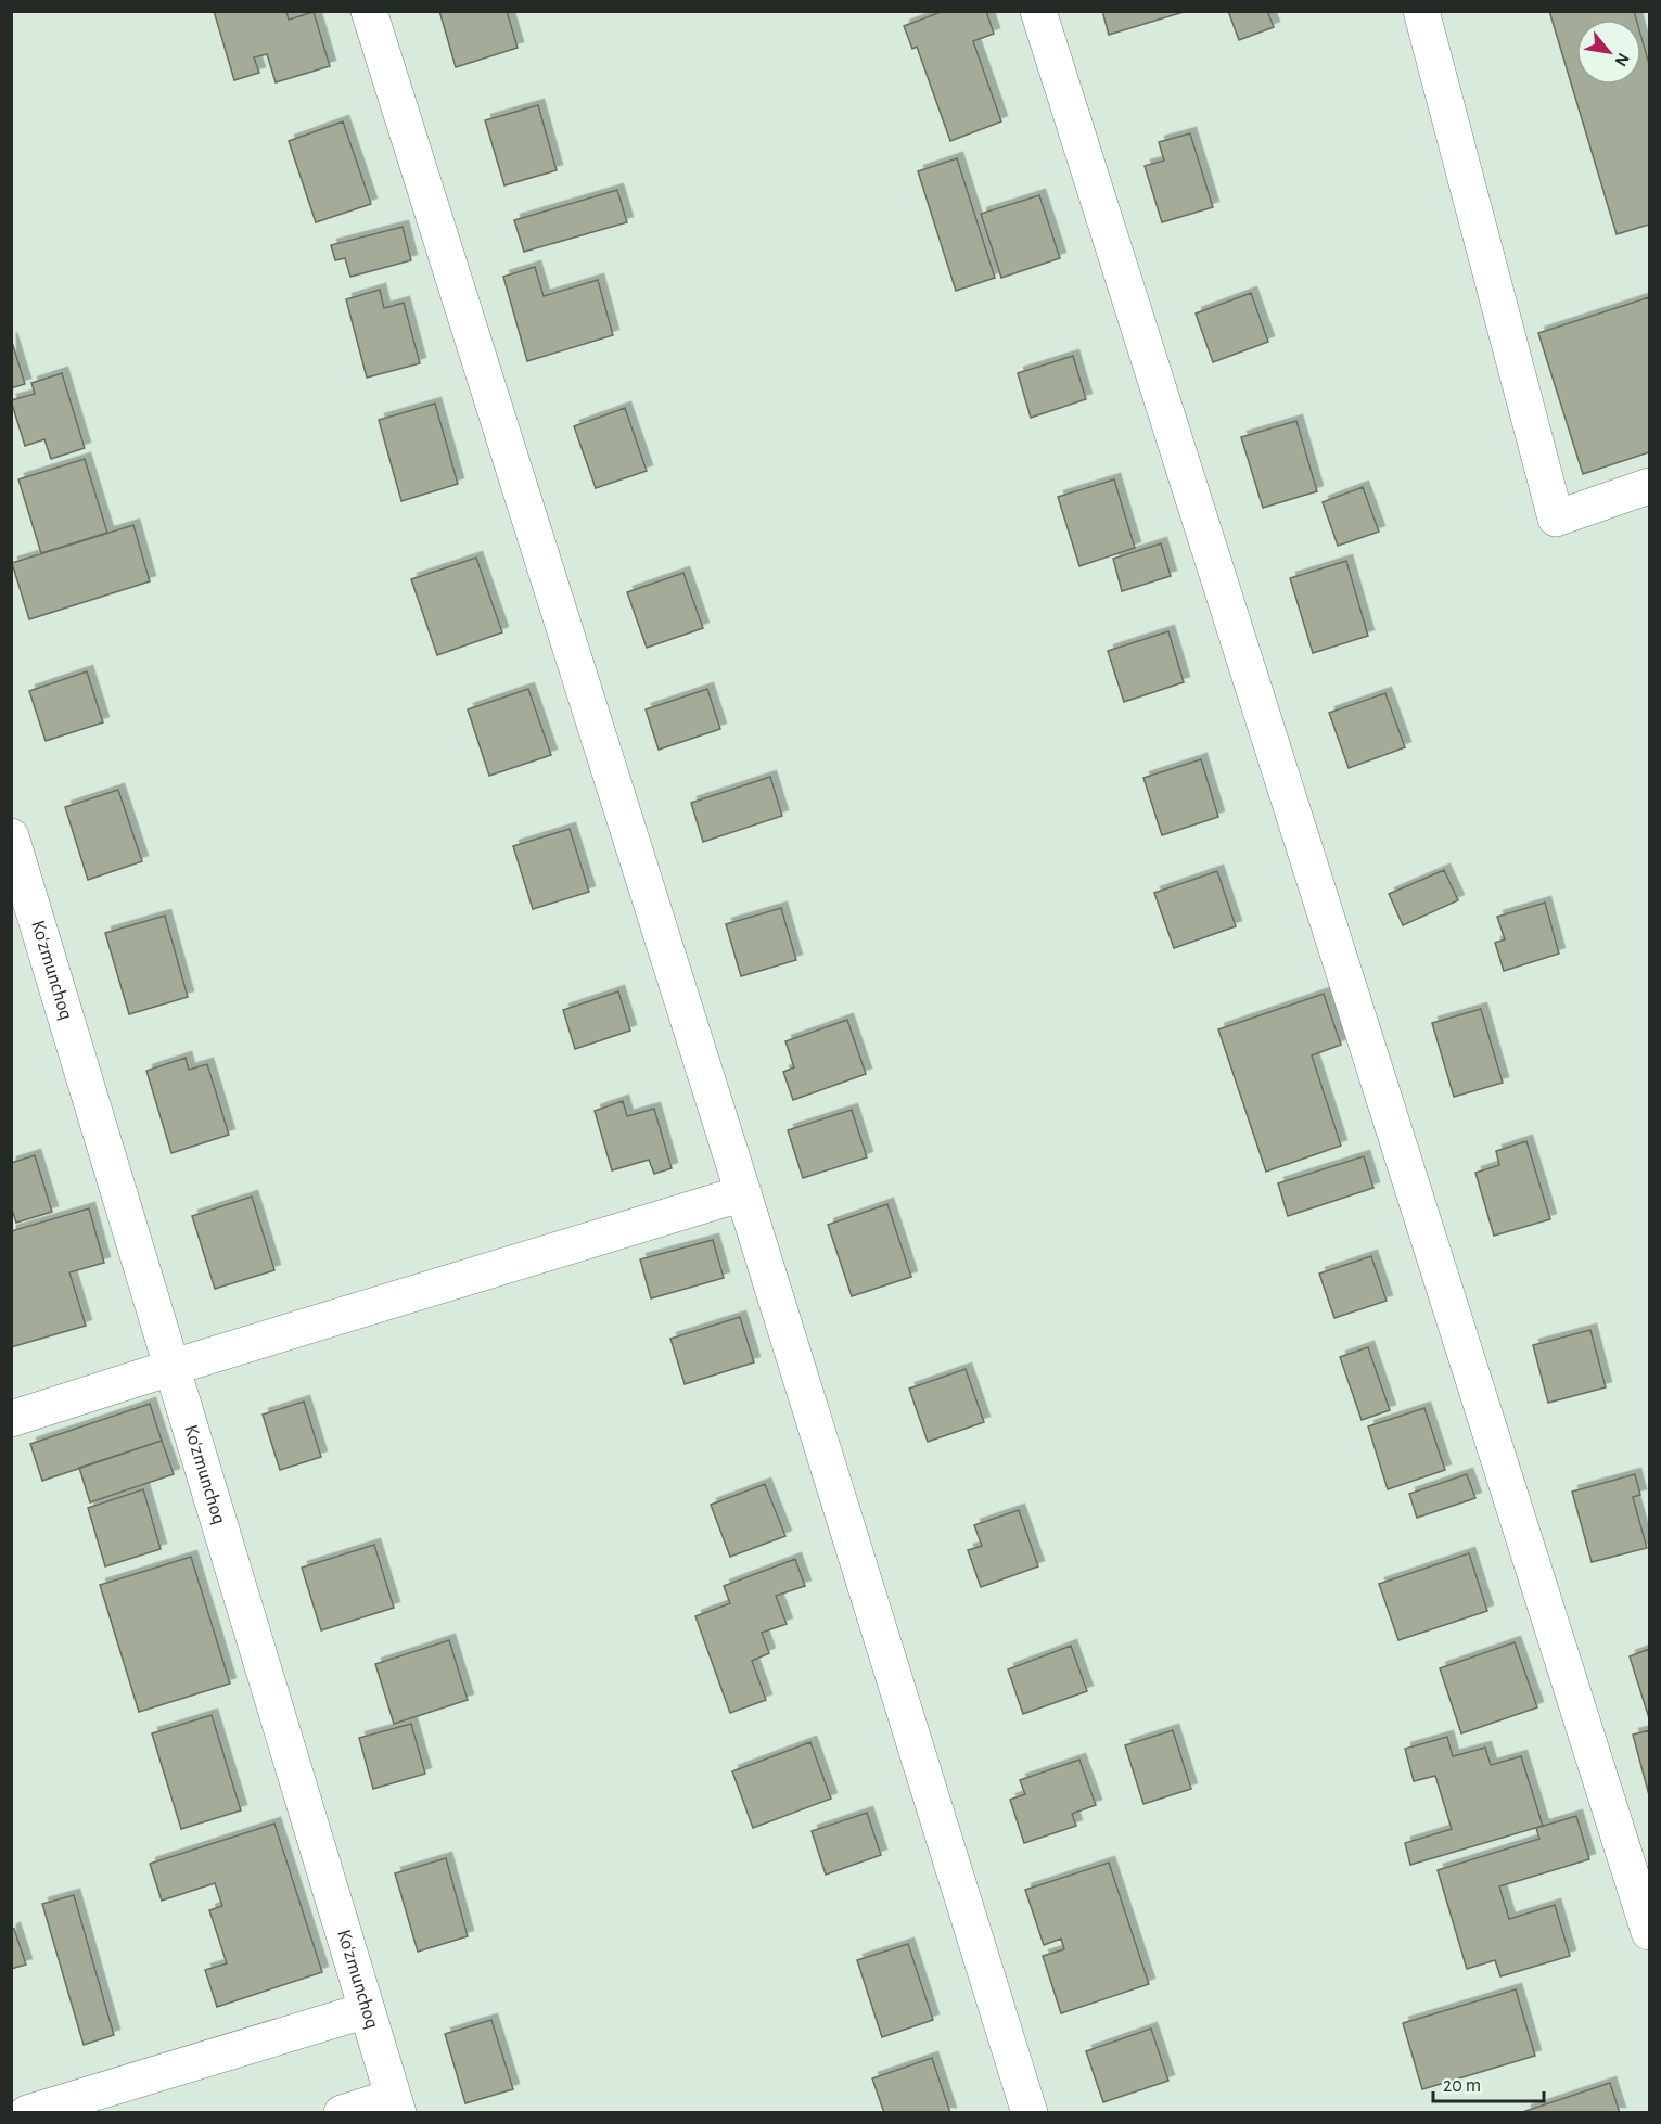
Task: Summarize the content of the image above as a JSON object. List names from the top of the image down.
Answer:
{
  "streets": {
    "street": ["Ko'zmunchoq"]
  },
  "scale_bar": "20 m",
  "north": "bottom right"
}
